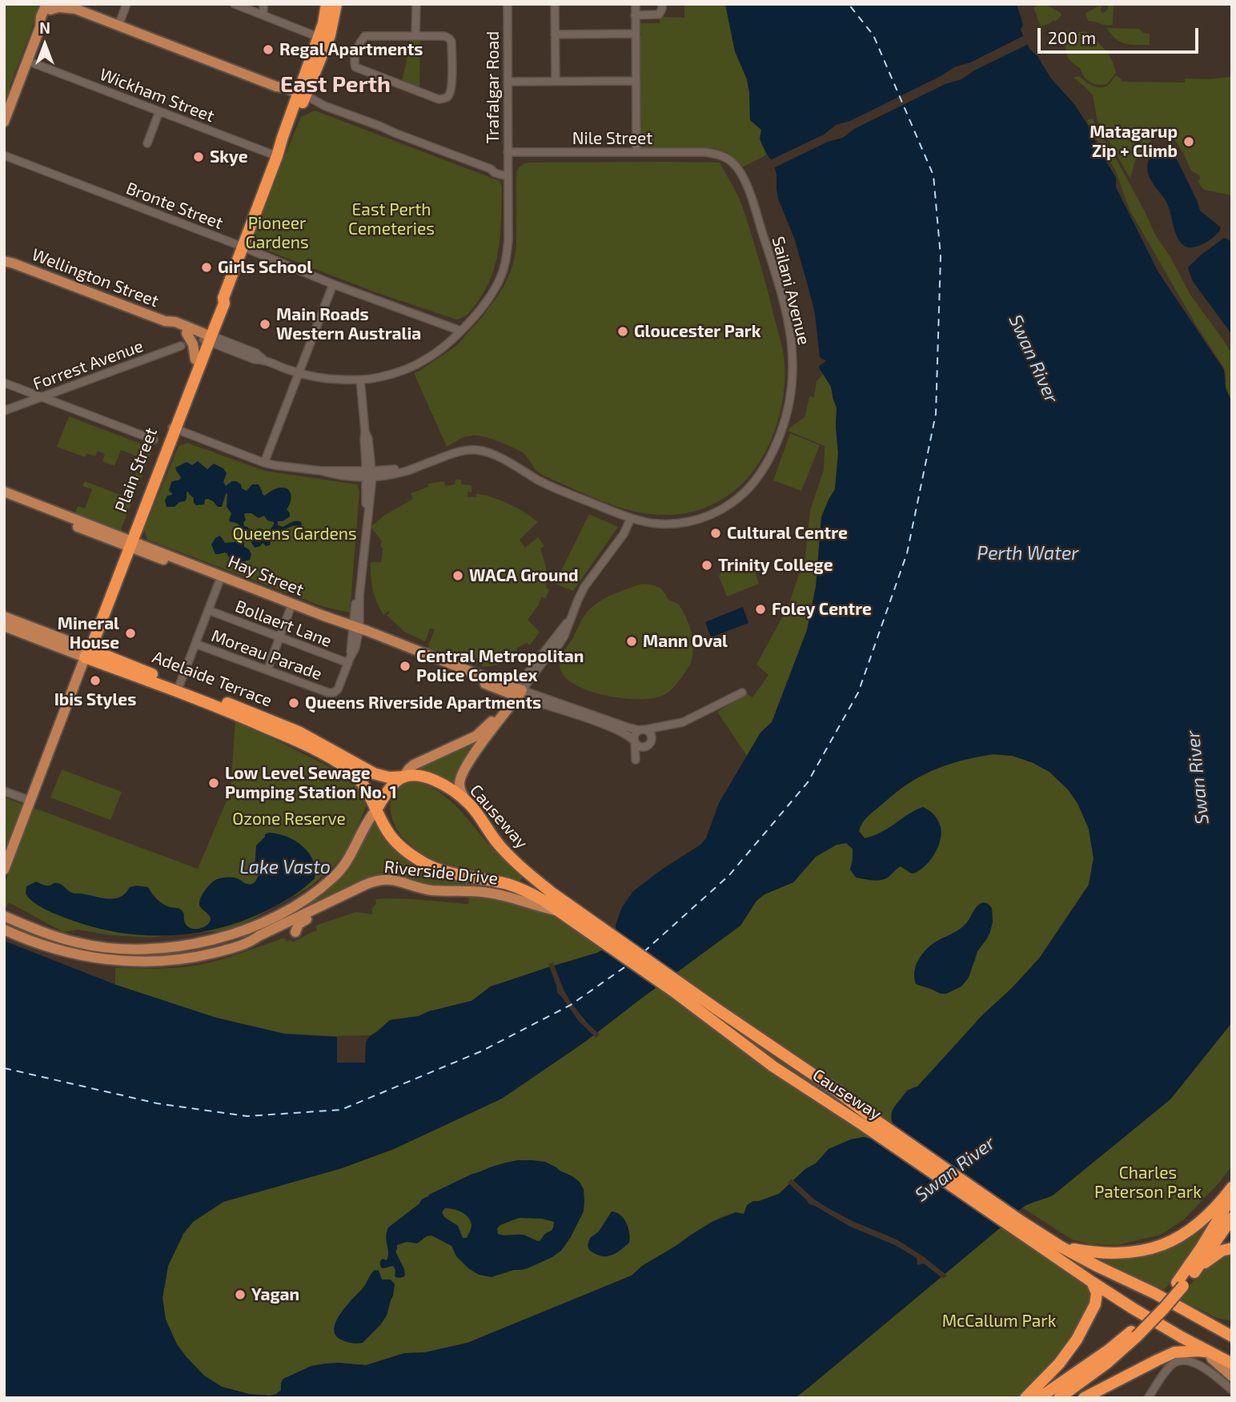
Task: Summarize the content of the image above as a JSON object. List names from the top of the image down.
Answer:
{
  "streets": {
    "highway": ["Plain Street", "Adelaide Terrace", "Causeway"],
    "main road": ["Wellington Street", "Hay Street", "Riverside Drive"],
    "street": [
      "Trafalgar Road",
      "Wickham Street",
      "Nile Street",
      "Bronte Street",
      "Sailani Avenue",
      "Forrest Avenue",
      "Bollaert Lane",
      "Moreau Parade"
    ]
  },
  "crossings": [
    ["Trafalgar Road", "Nile Street"],
    ["Trafalgar Road", "Bronte Street"],
    ["Trafalgar Road", "Wellington Street"],
    ["Trafalgar Road", "Plain Street"],
    ["Wickham Street", "Plain Street"],
    ["Nile Street", "Sailani Avenue"],
    ["Bronte Street", "Plain Street"],
    ["Wellington Street", "Plain Street"],
    ["Sailani Avenue", "Plain Street"],
    ["Plain Street", "Hay Street"],
    ["Plain Street", "Adelaide Terrace"],
    ["Bollaert Lane", "Moreau Parade"],
    ["Adelaide Terrace", "Causeway"],
    ["Causeway", "Riverside Drive"]
  ],
  "districts": ["East Perth"],
  "water": ["Swan River", "Perth Water", "Lake Vasto"],
  "parks": [
    "East Perth Cemeteries",
    "Pioneer Gardens",
    "Queens Gardens",
    "Ozone Reserve",
    "Charles Paterson Park",
    "McCallum Park"
  ],
  "places": [
    "Regal Apartments",
    "Matagarup Zip + Climb",
    "Skye",
    "Girls School",
    "Main Roads Western Australia",
    "Gloucester Park",
    "Cultural Centre",
    "Trinity College",
    "WACA Ground",
    "Foley Centre",
    "Mineral House",
    "Mann Oval",
    "Central Metropolitan Police Complex",
    "Ibis Styles",
    "Queens Riverside Apartments",
    "Low Level Sewage Pumping Station No. 1",
    "Yagan"
  ],
  "scale_bar": "200 m",
  "north": "top"
}
